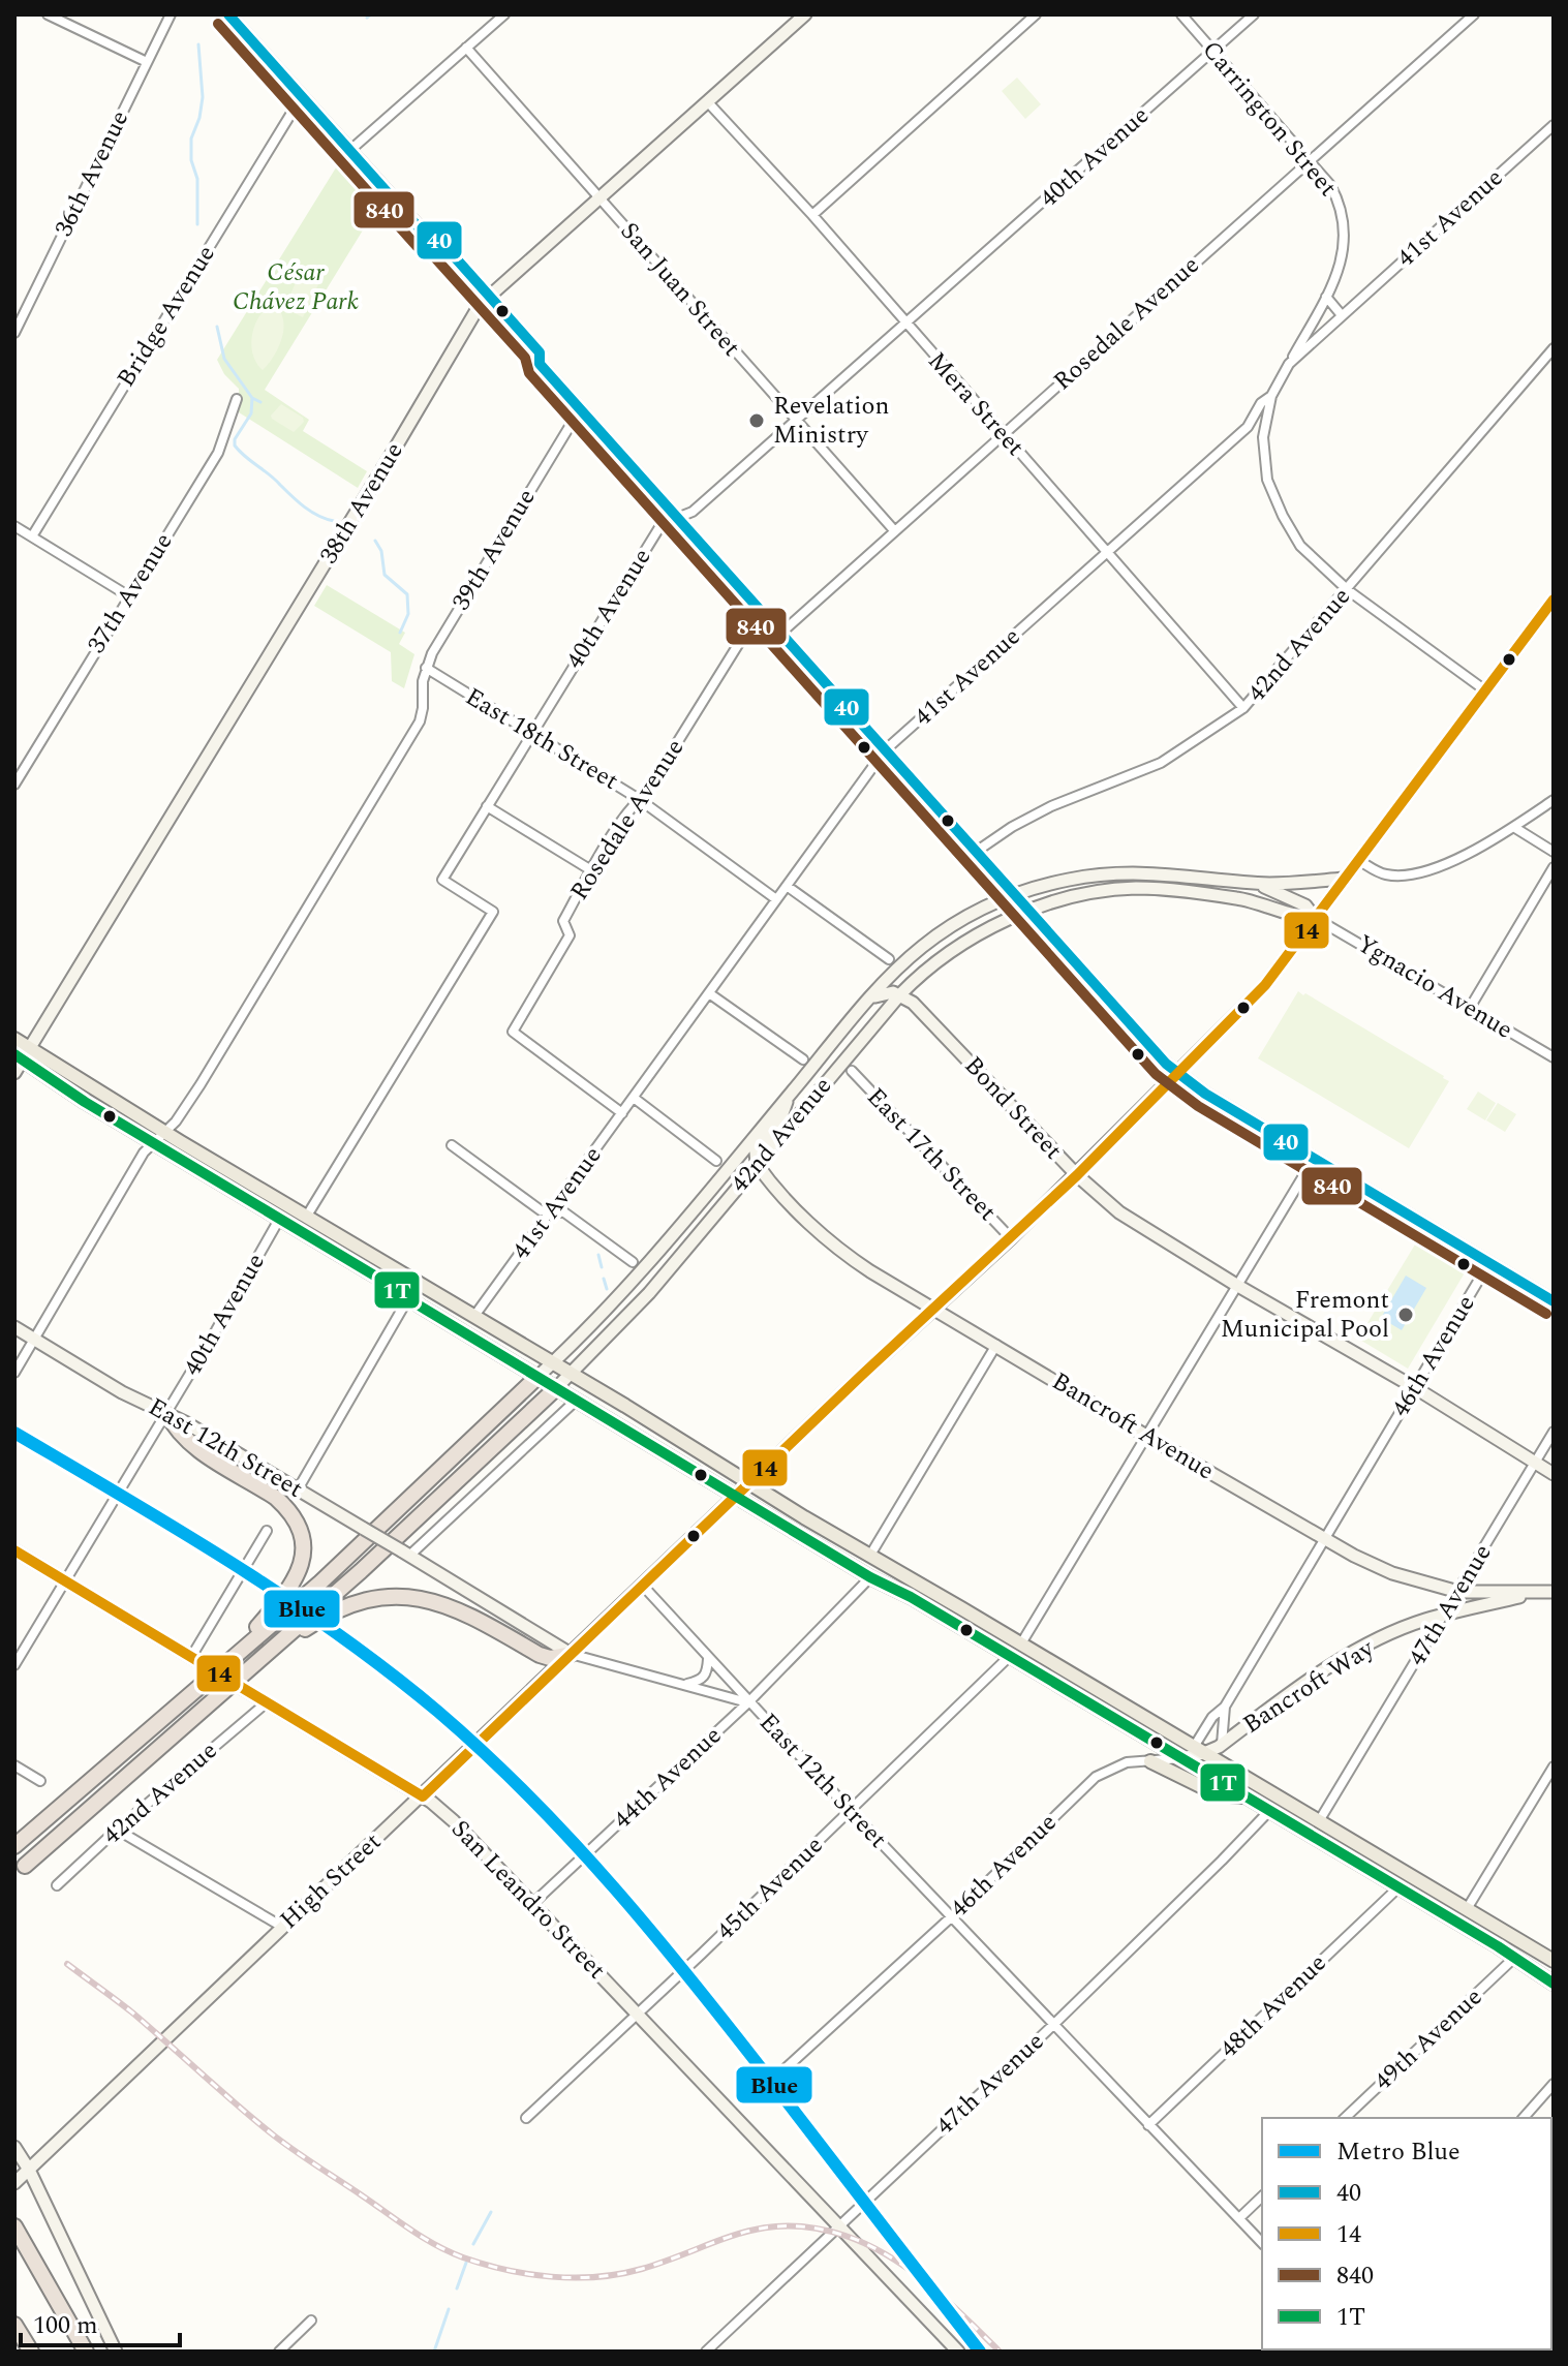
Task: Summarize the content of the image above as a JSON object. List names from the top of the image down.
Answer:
{
  "streets": {
    "main road": [
      "38th Avenue",
      "42nd Avenue",
      "Bond Street",
      "46th Avenue",
      "Bancroft Avenue",
      "East 12th Street",
      "Bancroft Way",
      "High Street",
      "San Leandro Street"
    ],
    "street": [
      "Carrington Street",
      "40th Avenue",
      "36th Avenue",
      "41st Avenue",
      "San Juan Street",
      "Bridge Avenue",
      "Rosedale Avenue",
      "Mera Street",
      "39th Avenue",
      "37th Avenue",
      "East 18th Street",
      "Ygnacio Avenue",
      "East 17th Street",
      "47th Avenue",
      "44th Avenue",
      "45th Avenue",
      "48th Avenue",
      "49th Avenue"
    ]
  },
  "crossings": [
    ["Carrington Street", "40th Avenue"],
    ["Carrington Street", "41st Avenue"],
    ["Carrington Street", "Rosedale Avenue"],
    ["40th Avenue", "San Juan Street"],
    ["40th Avenue", "Mera Street"],
    ["40th Avenue", "East 18th Street"],
    ["40th Avenue", "East 12th Street"],
    ["40th Avenue", "San Leandro Street"],
    ["41st Avenue", "Rosedale Avenue"],
    ["41st Avenue", "Mera Street"],
    ["41st Avenue", "East 18th Street"],
    ["San Juan Street", "Rosedale Avenue"],
    ["San Juan Street", "38th Avenue"],
    ["Rosedale Avenue", "Mera Street"],
    ["Rosedale Avenue", "East 18th Street"],
    ["Mera Street", "38th Avenue"],
    ["Mera Street", "42nd Avenue"],
    ["39th Avenue", "East 18th Street"],
    ["39th Avenue", "East 12th Street"],
    ["42nd Avenue", "Ygnacio Avenue"],
    ["42nd Avenue", "Bond Street"],
    ["42nd Avenue", "Bancroft Avenue"],
    ["42nd Avenue", "High Street"],
    ["42nd Avenue", "San Leandro Street"],
    ["Ygnacio Avenue", "High Street"],
    ["Bond Street", "46th Avenue"],
    ["Bond Street", "47th Avenue"],
    ["Bond Street", "High Street"],
    ["East 17th Street", "High Street"],
    ["46th Avenue", "Bancroft Avenue"],
    ["46th Avenue", "East 12th Street"],
    ["46th Avenue", "Bancroft Way"],
    ["Bancroft Avenue", "47th Avenue"],
    ["Bancroft Avenue", "Bancroft Way"],
    ["Bancroft Avenue", "High Street"],
    ["East 12th Street", "47th Avenue"],
    ["East 12th Street", "44th Avenue"],
    ["East 12th Street", "High Street"],
    ["East 12th Street", "45th Avenue"],
    ["East 12th Street", "48th Avenue"],
    ["47th Avenue", "Bancroft Way"],
    ["47th Avenue", "San Leandro Street"],
    ["44th Avenue", "San Leandro Street"],
    ["High Street", "San Leandro Street"],
    ["45th Avenue", "San Leandro Street"]
  ],
  "parks": ["César Chávez Park"],
  "places": ["Revelation Ministry", "Fremont Municipal Pool"],
  "lines": [
    "transit line 40",
    "transit line 840",
    "transit line 14",
    "transit line 1T",
    "metro line Blue"
  ],
  "legend": [
    "Metro Blue",
    "40",
    "14",
    "840",
    "1T"
  ],
  "scale_bar": "100 m"
}
